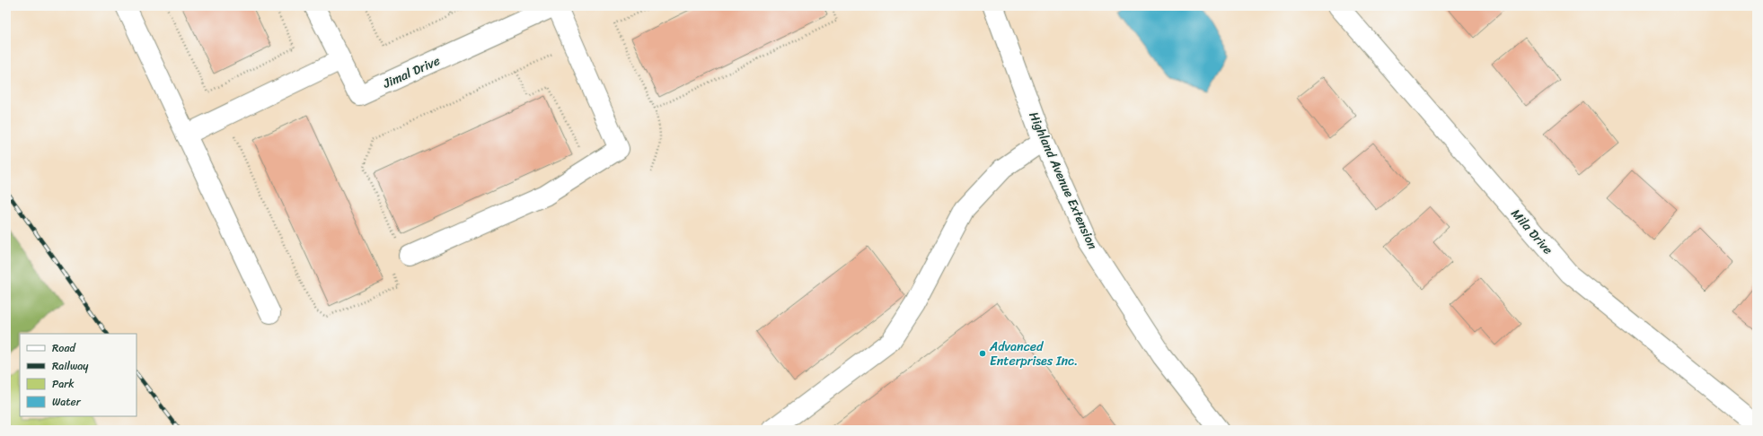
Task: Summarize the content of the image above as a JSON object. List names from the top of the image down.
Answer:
{
  "streets": {
    "street": ["Jimal Drive", "Highland Avenue Extension", "Mila Drive"]
  },
  "places": ["Advanced Enterprises Inc."],
  "legend": [
    "Road",
    "Railway",
    "Park",
    "Water"
  ]
}
